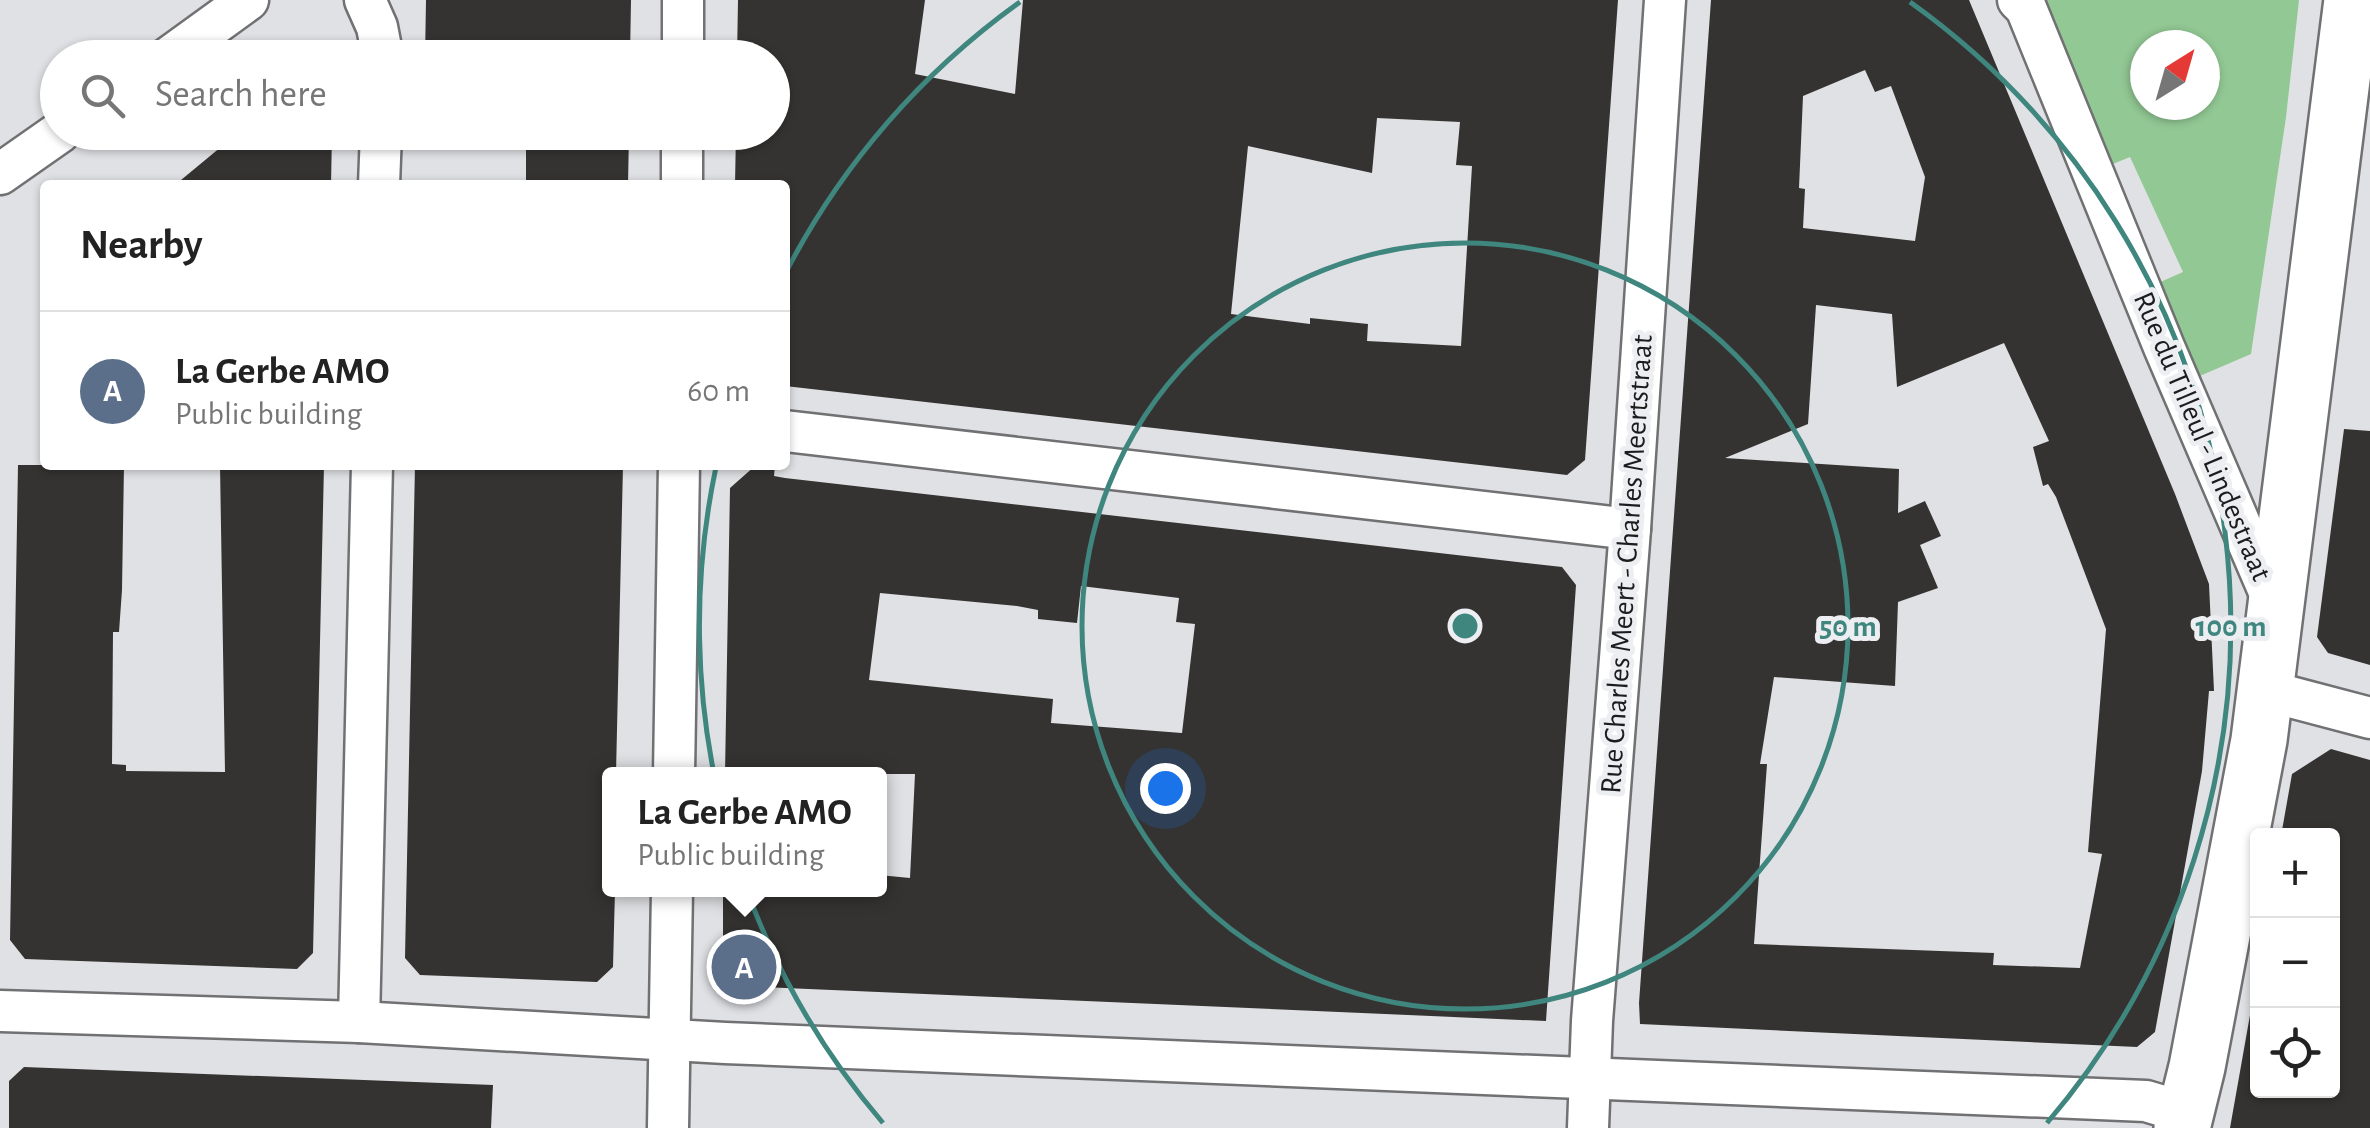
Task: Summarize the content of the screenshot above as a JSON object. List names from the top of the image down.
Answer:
{
  "streets": {
    "street": ["Rue du Tilleul - Lindestraat", "Rue Charles Meert - Charles Meertstraat"]
  },
  "north": "top right",
  "page": {
    "search": "Search here",
    "heading": "Nearby",
    "list": [
      {
        "mark": "A",
        "name": "La Gerbe AMO",
        "note": "Public building",
        "value": "60 m"
      }
    ],
    "popup": ["La Gerbe AMO", "Public building"],
    "map_buttons": ["+", "−"],
    "pins": "A"
  },
  "rings": ["50 m", "100 m"]
}
